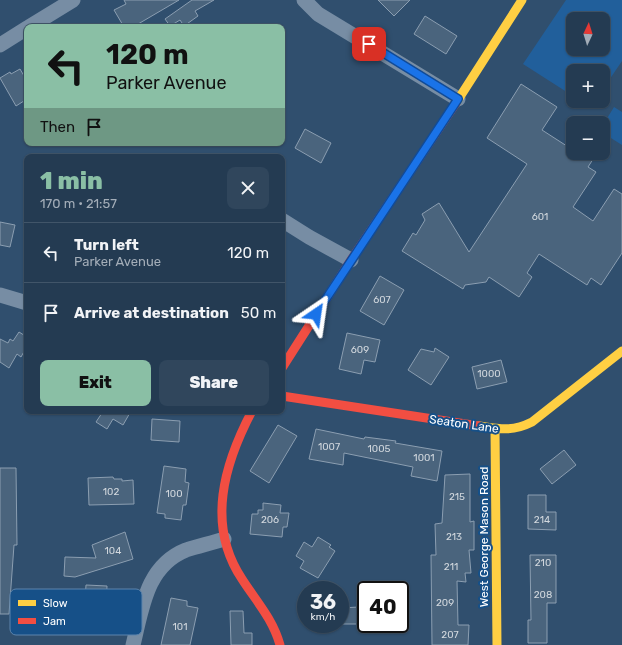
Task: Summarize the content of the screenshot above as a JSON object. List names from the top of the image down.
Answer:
{
  "streets": {
    "street": ["Seaton Lane", "West George Mason Road"]
  },
  "crossings": [
    ["Seaton Lane", "West George Mason Road"]
  ],
  "house_numbers": [
    "601",
    "607",
    "609",
    "1000",
    "1007",
    "1005",
    "1001",
    "102",
    "100",
    "215",
    "206",
    "214",
    "213",
    "104",
    "210",
    "211",
    "208",
    "209",
    "101",
    "207"
  ],
  "legend": ["Slow", "Jam"],
  "north": "top",
  "page": {
    "map_buttons": ["+", "−"],
    "turn": ["120 m", "Parker Avenue"],
    "then": "Then",
    "heading": ["1 min", "170 m · 21:57"],
    "list": [
      {
        "name": "Turn left",
        "note": "Parker Avenue",
        "value": "120 m"
      },
      {
        "name": "Arrive at destination",
        "value": "50 m"
      }
    ],
    "buttons": ["Exit", "Share"],
    "speed": "36 km/h",
    "limit": "40"
  }
}
